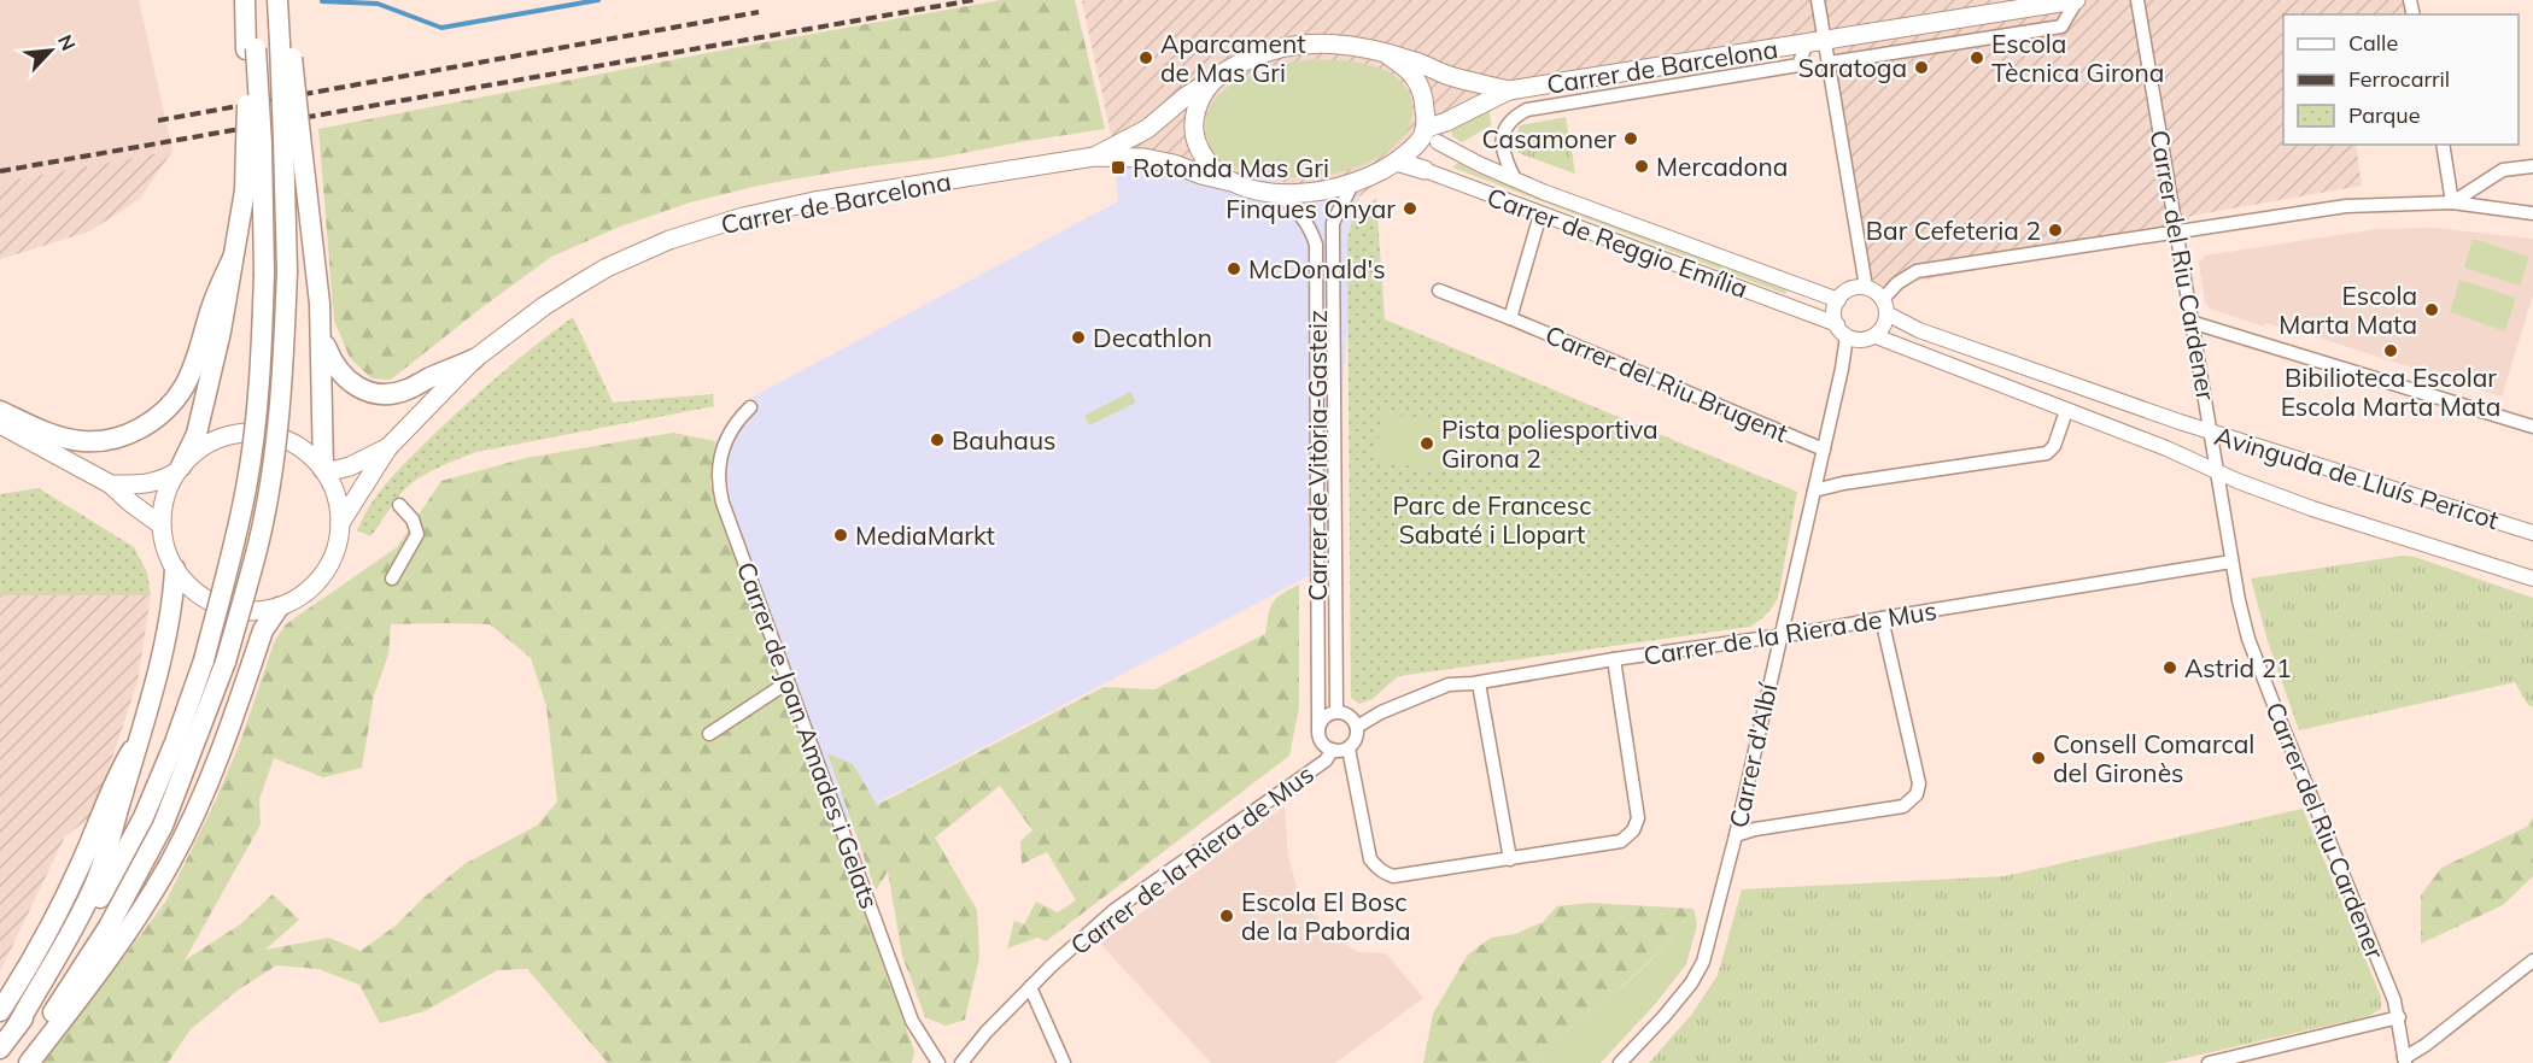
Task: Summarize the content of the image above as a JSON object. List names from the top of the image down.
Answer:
{
  "streets": {
    "main road": ["Carrer de Barcelona", "Carrer de Reggio Emília"],
    "street": [
      "Carrer del Riu Cardener",
      "Carrer del Riu Brugent",
      "Carrer de Vitòria-Gasteiz",
      "Avinguda de Lluís Pericot",
      "Carrer de la Riera de Mus",
      "Carrer de Joan Amades i Gelats",
      "Carrer d'Albí"
    ]
  },
  "crossings": [
    ["Carrer de Barcelona", "Carrer de Reggio Emília"],
    ["Carrer de Barcelona", "Carrer de Vitòria-Gasteiz"],
    ["Carrer de Reggio Emília", "Carrer de Vitòria-Gasteiz"],
    ["Carrer de Reggio Emília", "Avinguda de Lluís Pericot"],
    ["Carrer de Reggio Emília", "Carrer d'Albí"],
    ["Carrer del Riu Cardener", "Avinguda de Lluís Pericot"],
    ["Carrer del Riu Cardener", "Carrer de la Riera de Mus"],
    ["Carrer del Riu Brugent", "Carrer d'Albí"],
    ["Carrer de Vitòria-Gasteiz", "Carrer de la Riera de Mus"],
    ["Avinguda de Lluís Pericot", "Carrer d'Albí"],
    ["Carrer de la Riera de Mus", "Carrer d'Albí"]
  ],
  "parks": ["Parc de Francesc Sabaté i Llopart"],
  "places": {
    "other": [
      "Aparcament de Mas Gri",
      "Escola Tècnica Girona",
      "Saratoga",
      "Casamoner",
      "Mercadona",
      "Finques Onyar",
      "Bar Cefeteria 2",
      "McDonald's",
      "Escola Marta Mata",
      "Decathlon",
      "Bibilioteca Escolar Escola Marta Mata",
      "Bauhaus",
      "Pista poliesportiva Girona 2",
      "MediaMarkt",
      "Astrid 21",
      "Consell Comarcal del Gironès",
      "Escola El Bosc de la Pabordia"
    ],
    "transit": ["Rotonda Mas Gri"]
  },
  "legend": ["Calle", "Ferrocarril", "Parque"],
  "north": "top right"
}
